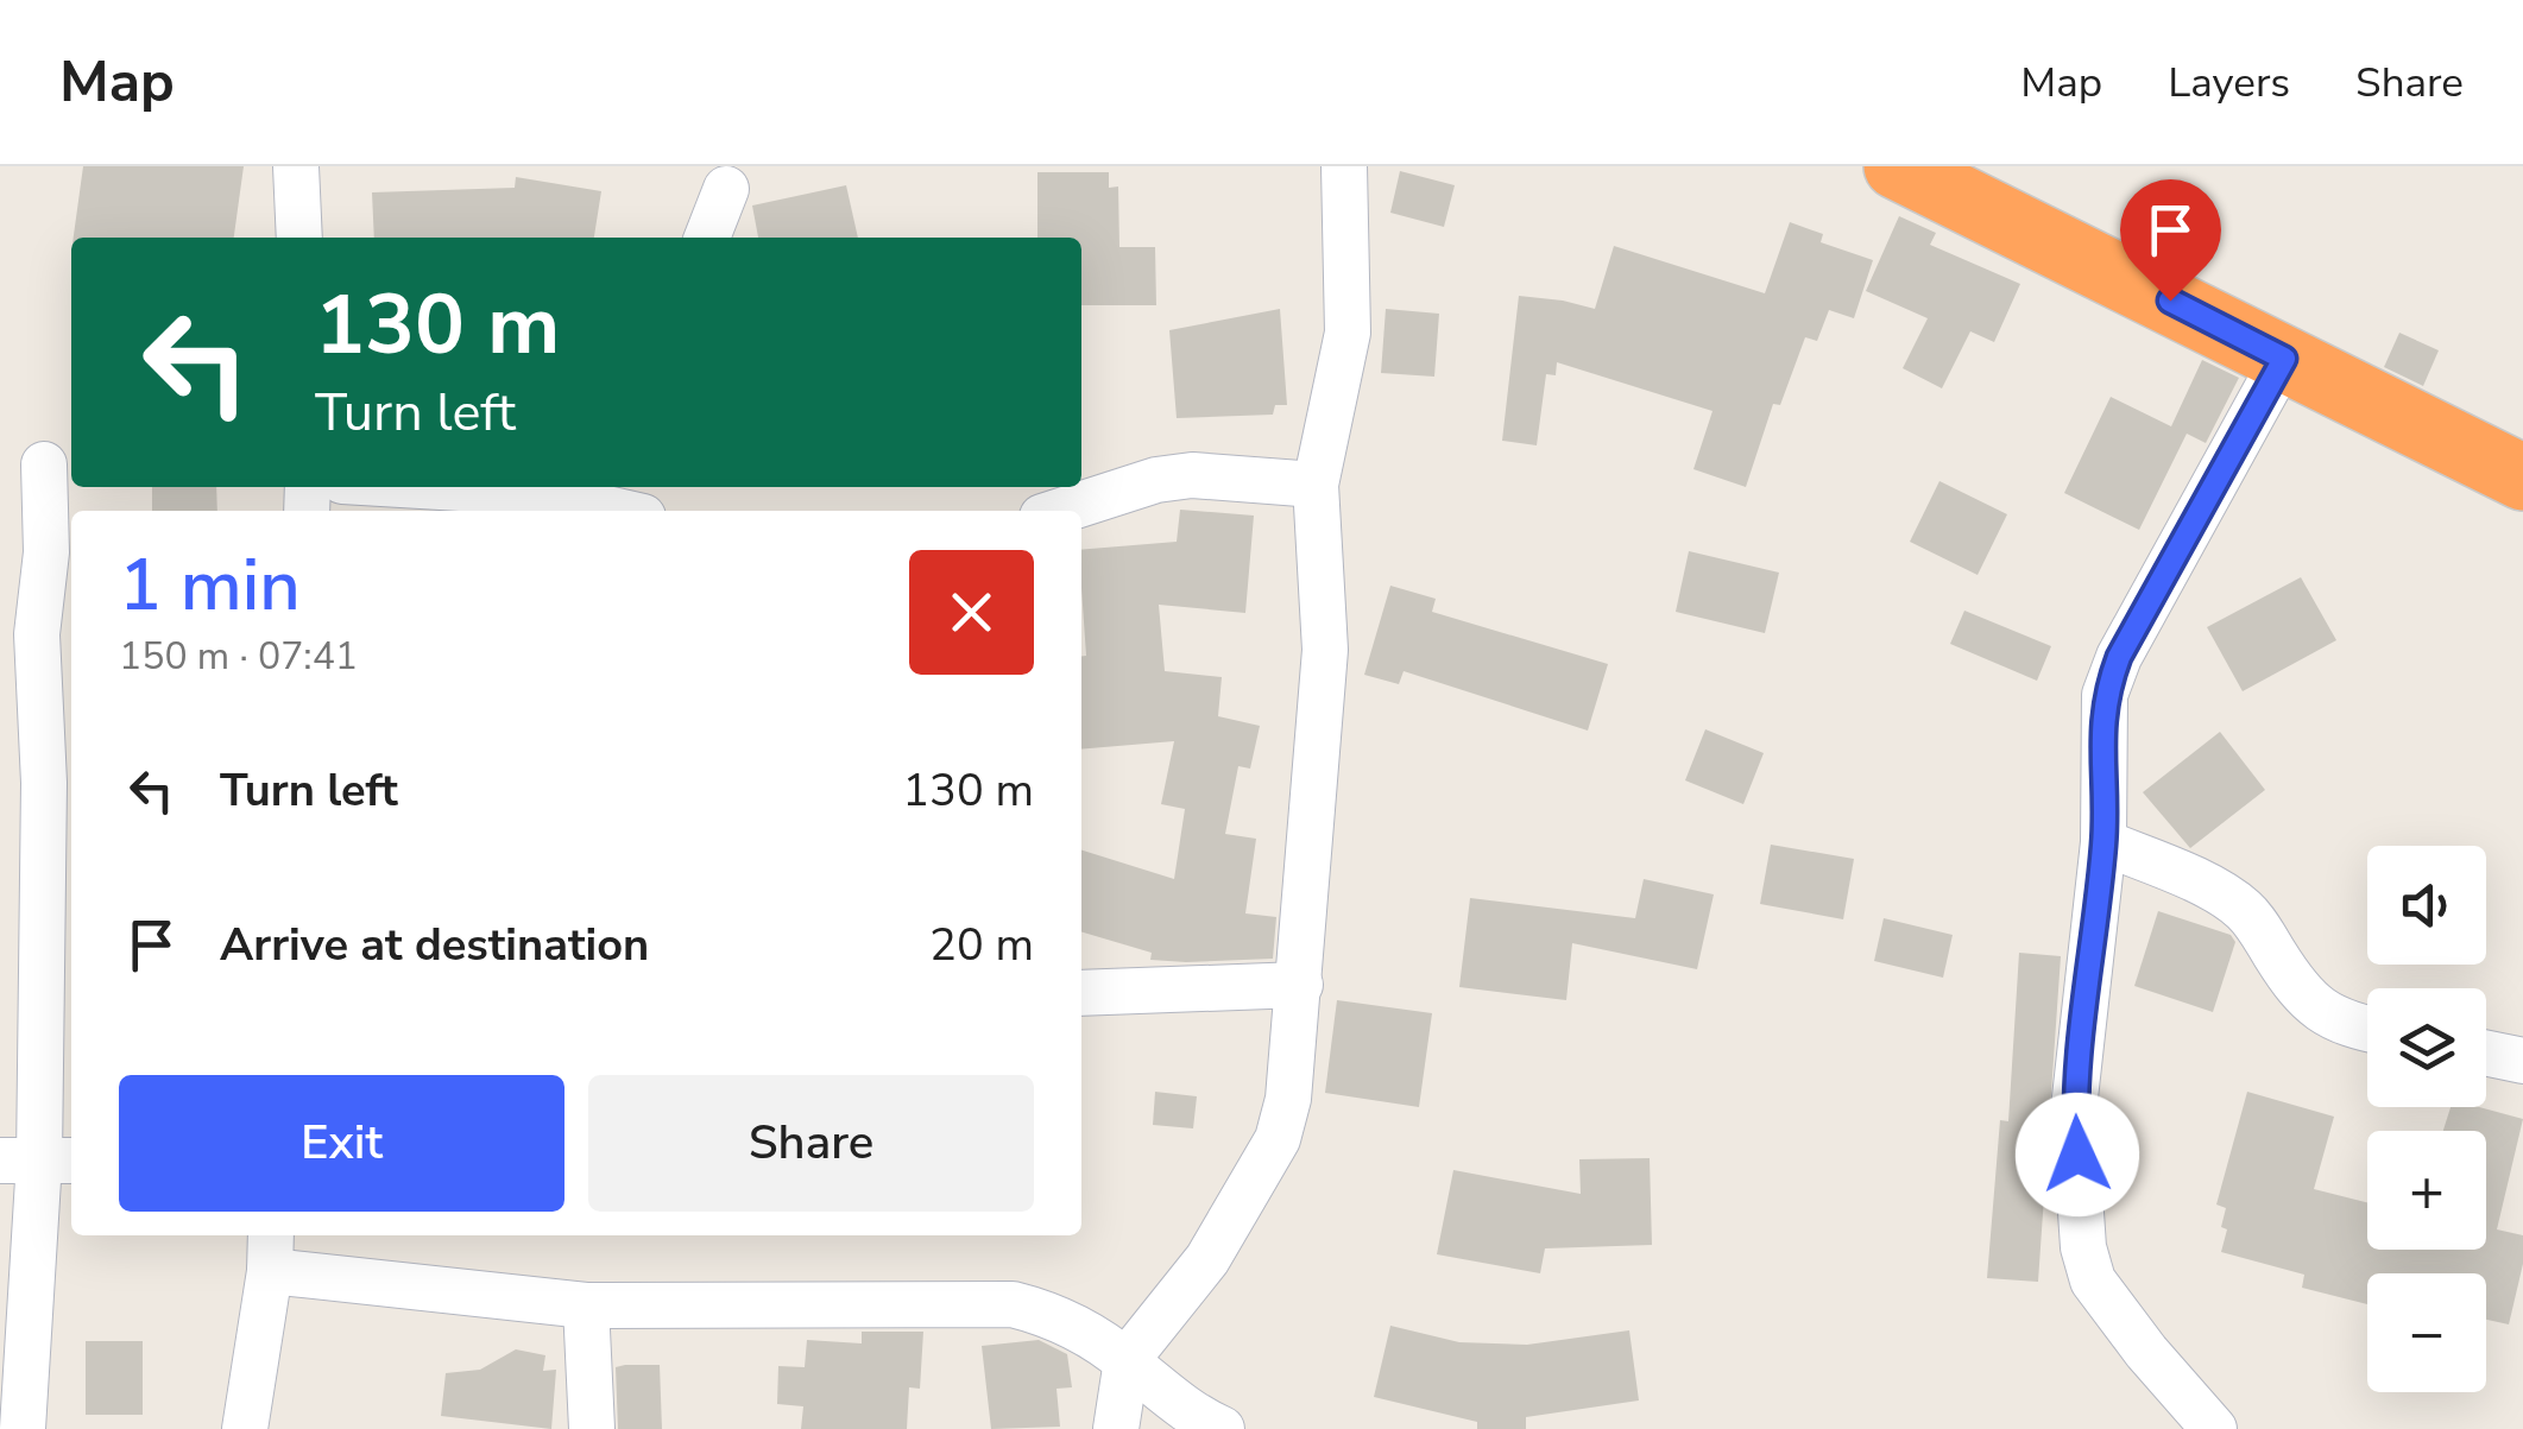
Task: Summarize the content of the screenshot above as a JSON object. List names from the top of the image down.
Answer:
{
  "page": {
    "header": "Map",
    "nav": ["Map", "Layers", "Share"],
    "turn": ["130 m", "Turn left"],
    "heading": ["1 min", "150 m · 07:41"],
    "list": [
      {
        "name": "Turn left",
        "value": "130 m"
      },
      {
        "name": "Arrive at destination",
        "value": "20 m"
      }
    ],
    "map_buttons": ["+", "−"],
    "buttons": ["Exit", "Share"]
  }
}
